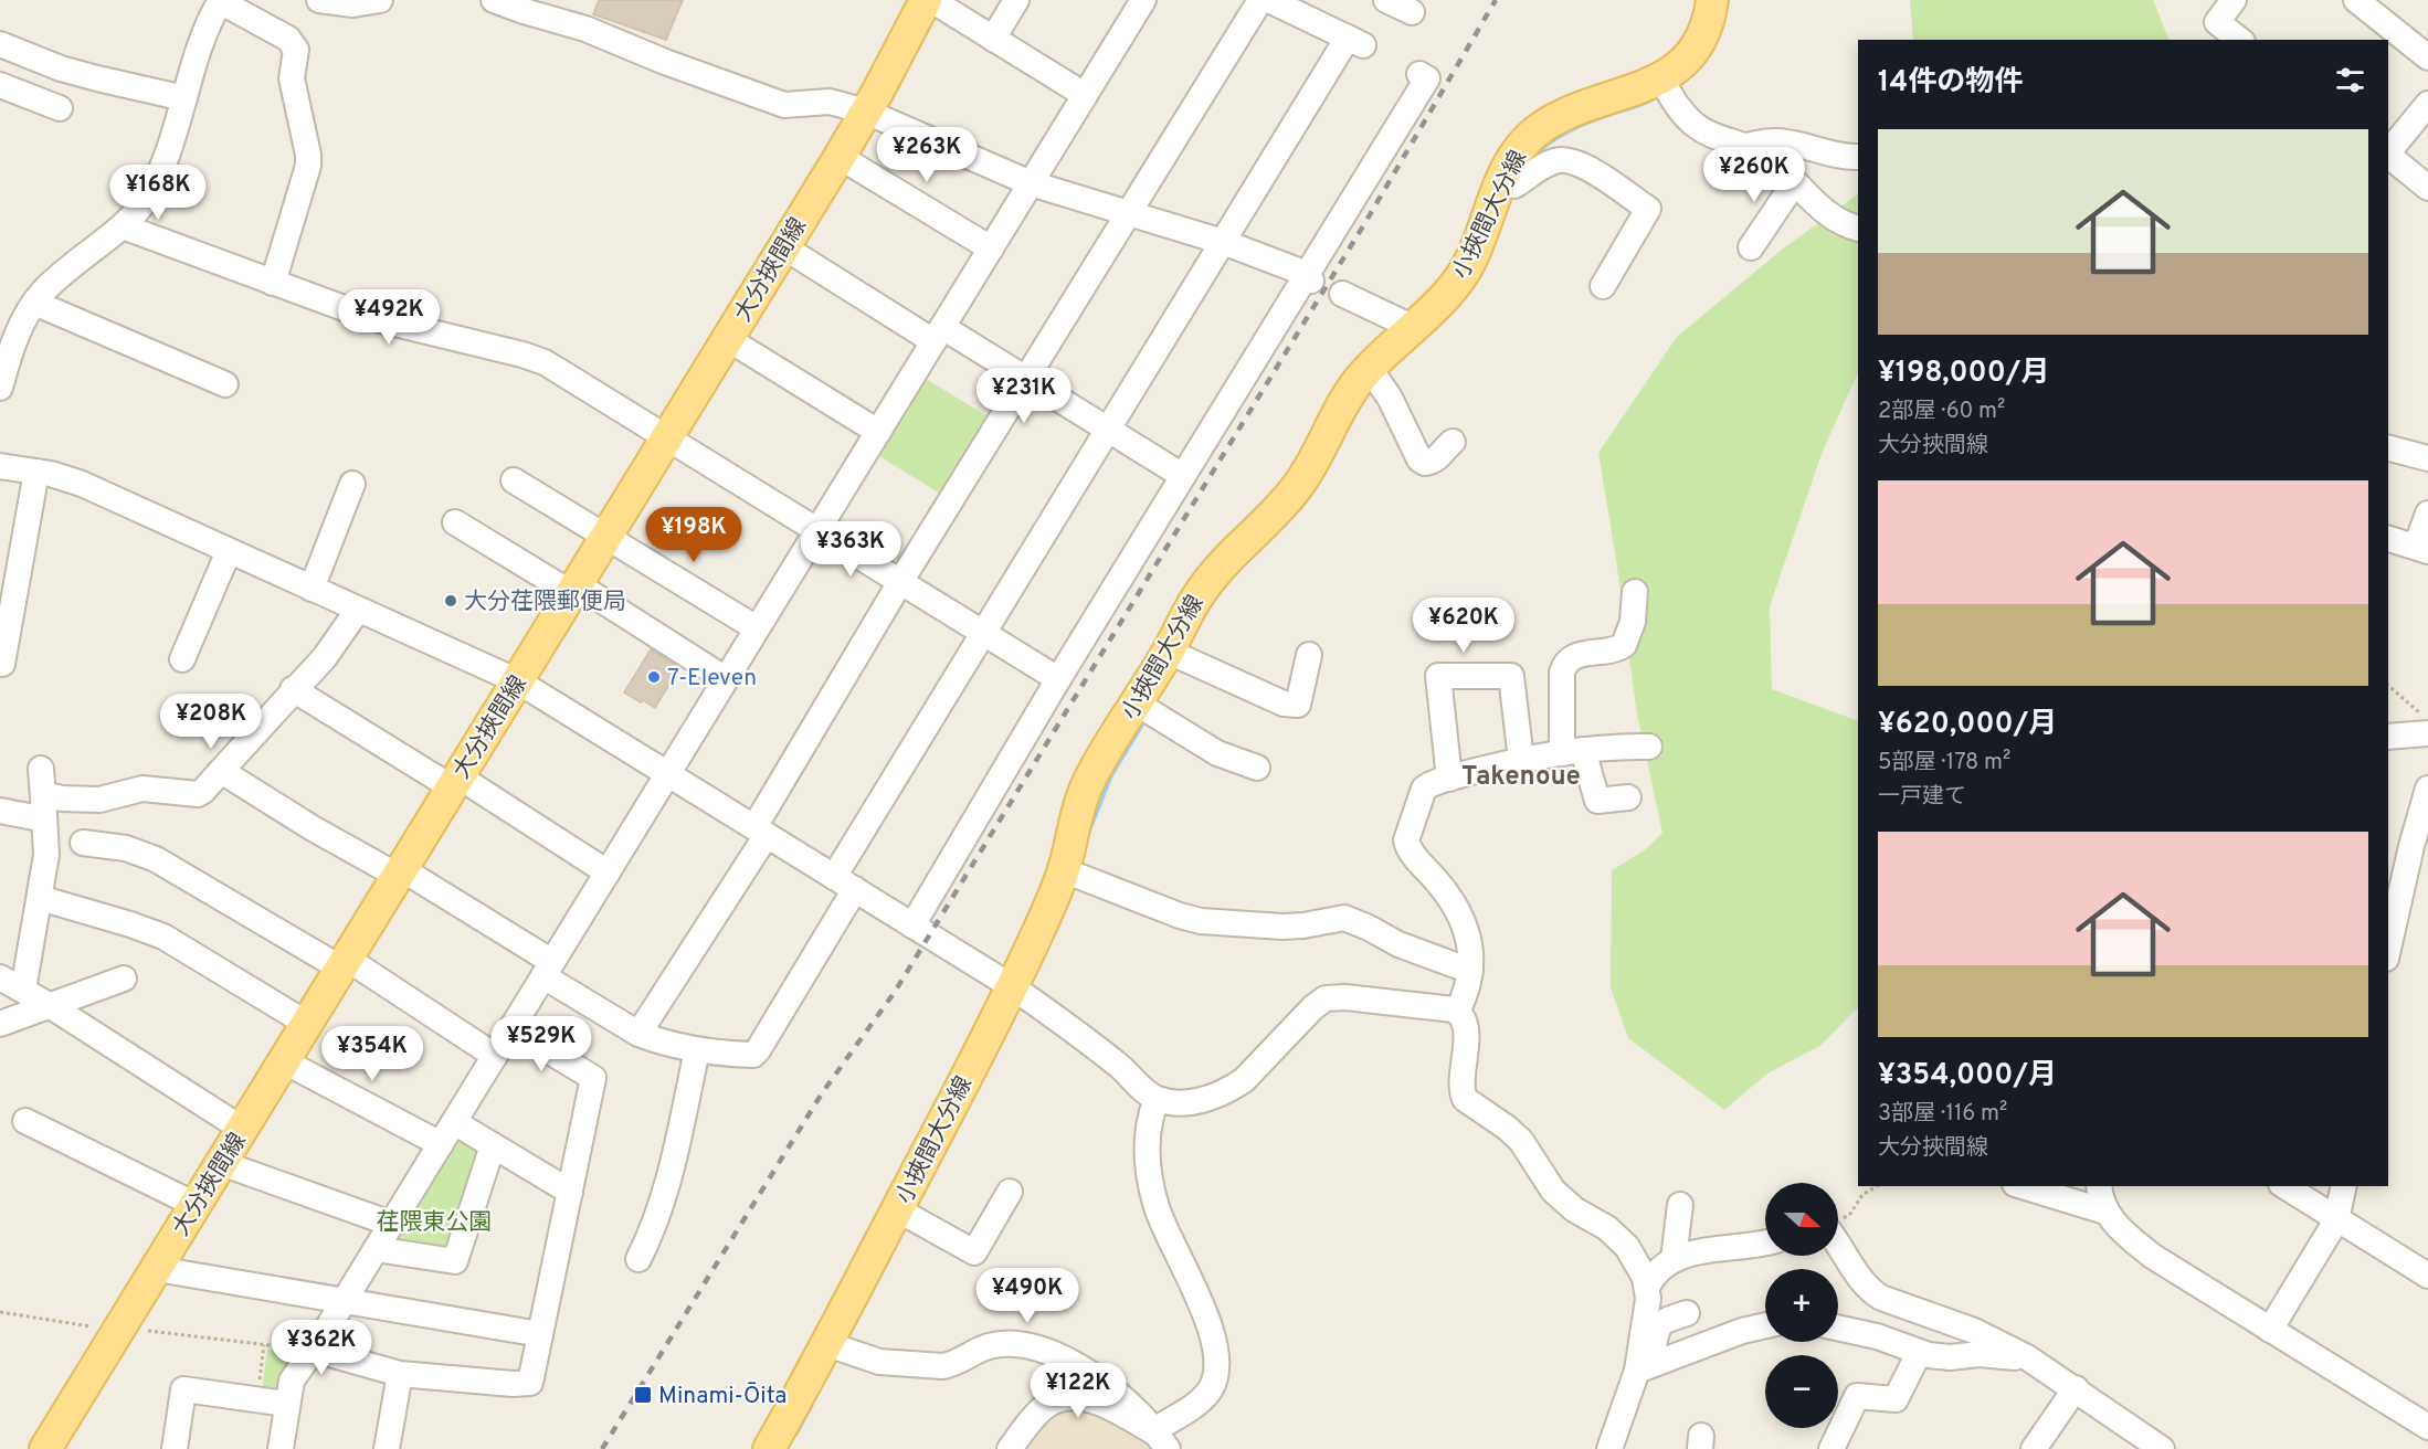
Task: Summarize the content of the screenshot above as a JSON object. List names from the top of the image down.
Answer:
{
  "streets": {
    "main road": ["小挾間大分線", "大分挾間線"]
  },
  "districts": ["Takenoue"],
  "parks": ["荏隈東公園"],
  "places": {
    "other": ["大分荏隈郵便局", "7-Eleven"],
    "transit": ["Minami-Ōita"]
  },
  "north": "right",
  "page": {
    "heading": "14件の物件",
    "list": [
      {
        "name": "¥198,000/月",
        "note": "2部屋 · 60 m² · 大分挾間線"
      },
      {
        "name": "¥620,000/月",
        "note": "5部屋 · 178 m² · 一戸建て"
      },
      {
        "name": "¥354,000/月",
        "note": "3部屋 · 116 m² · 大分挾間線"
      }
    ],
    "price": [
      "¥263K",
      "¥260K",
      "¥168K",
      "¥492K",
      "¥231K",
      "¥198K",
      "¥363K",
      "¥620K",
      "¥208K",
      "¥529K",
      "¥354K",
      "¥490K",
      "¥362K",
      "¥122K"
    ],
    "map_buttons": ["+", "−"]
  }
}
